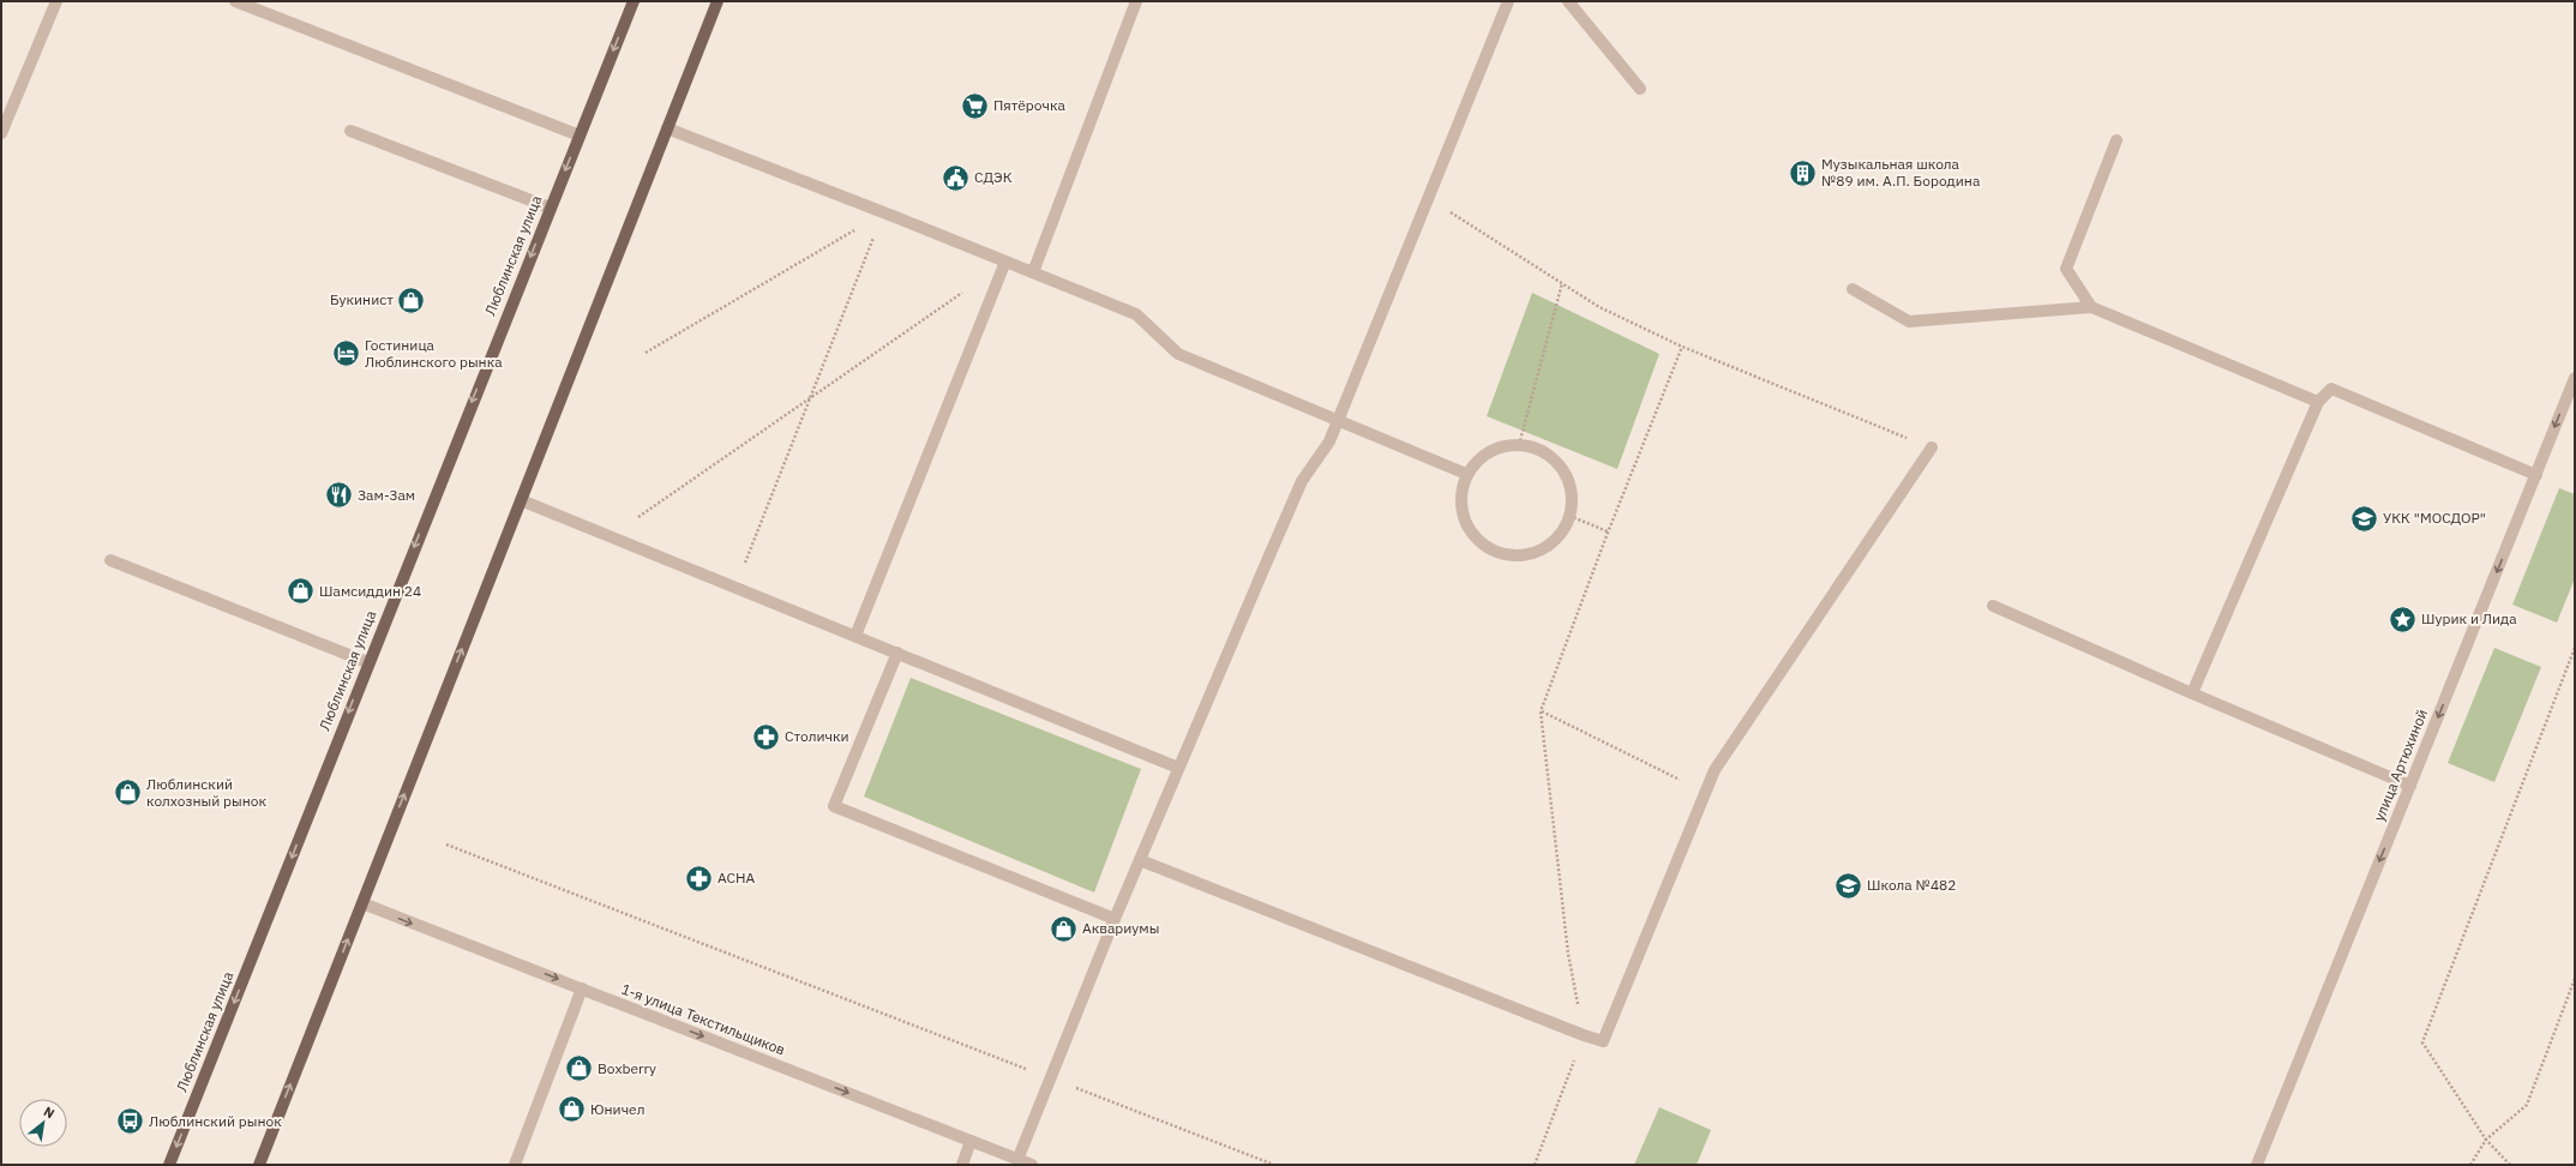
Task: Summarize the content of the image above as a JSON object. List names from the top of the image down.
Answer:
{
  "streets": {
    "main road": ["Люблинская улица"],
    "street": ["улица Артюхиной", "1-я улица Текстильщиков"]
  },
  "one_way": ["улица Артюхиной", "1-я улица Текстильщиков"],
  "places": {
    "supermarket": ["Пятёрочка"],
    "building": ["Музыкальная школа №89 им. А.П. Бородина"],
    "public building": ["СДЭК"],
    "shop": [
      "Букинист",
      "Шамсиддин 24",
      "Люблинский колхозный рынок",
      "Аквариумы",
      "Boxberry",
      "Юничел"
    ],
    "hotel": ["Гостиница Люблинского рынка"],
    "restaurant": ["Зам-Зам"],
    "school or university": ["УКК \"МОСДОР\"", "Школа №482"],
    "place": ["Шурик и Лида"],
    "pharmacy": ["Столички", "АСНА"],
    "bus stop": ["Люблинский рынок"]
  },
  "north": "top right"
}
